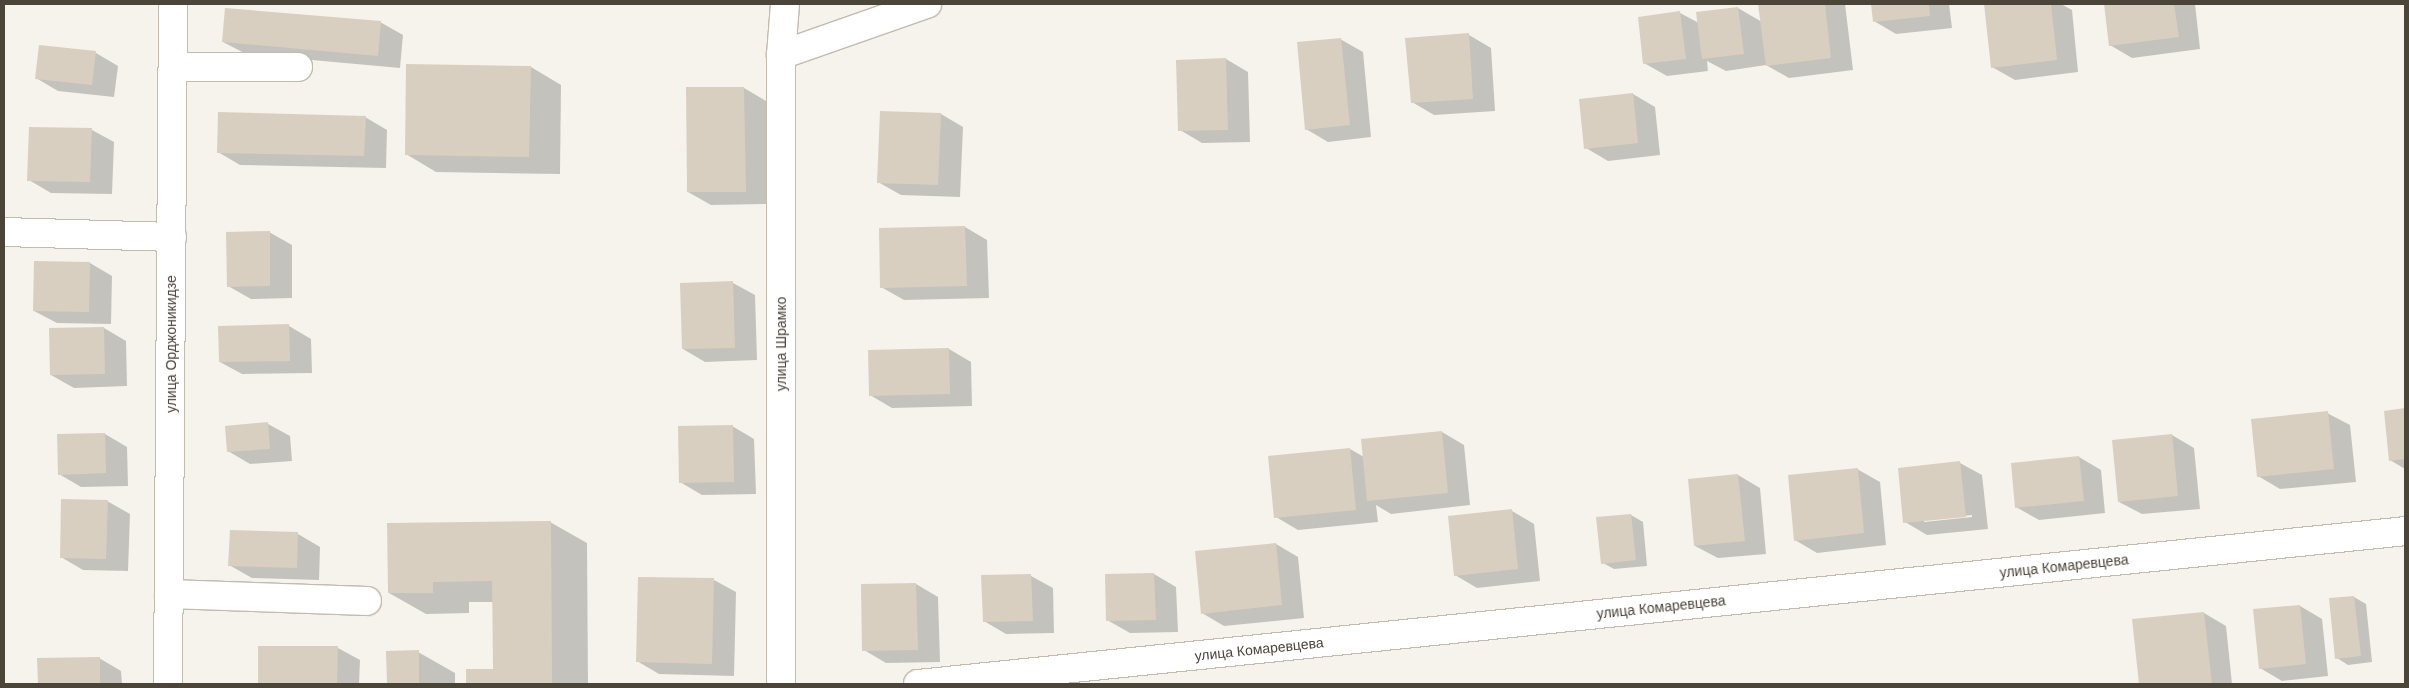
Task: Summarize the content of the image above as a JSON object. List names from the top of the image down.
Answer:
{
  "streets": {
    "street": ["улица Орджоникидзе", "улица Шрамко", "улица Комаревцева"]
  }
}
